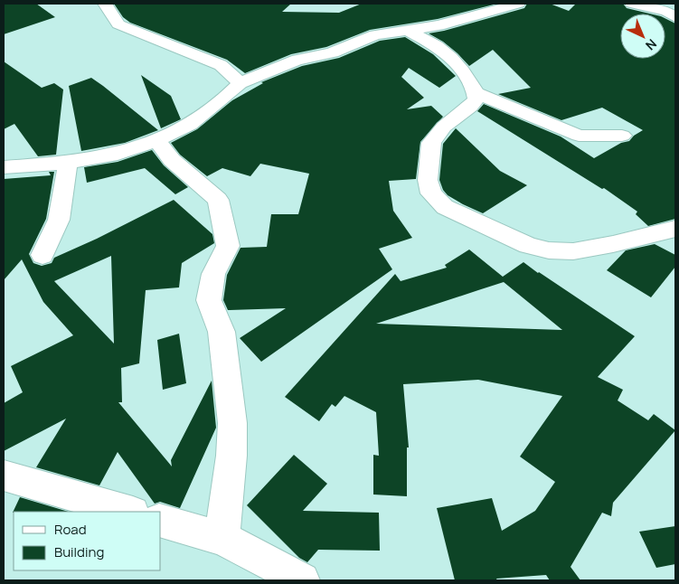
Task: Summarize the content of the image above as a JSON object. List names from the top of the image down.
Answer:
{
  "legend": ["Road", "Building"],
  "north": "bottom right"
}
